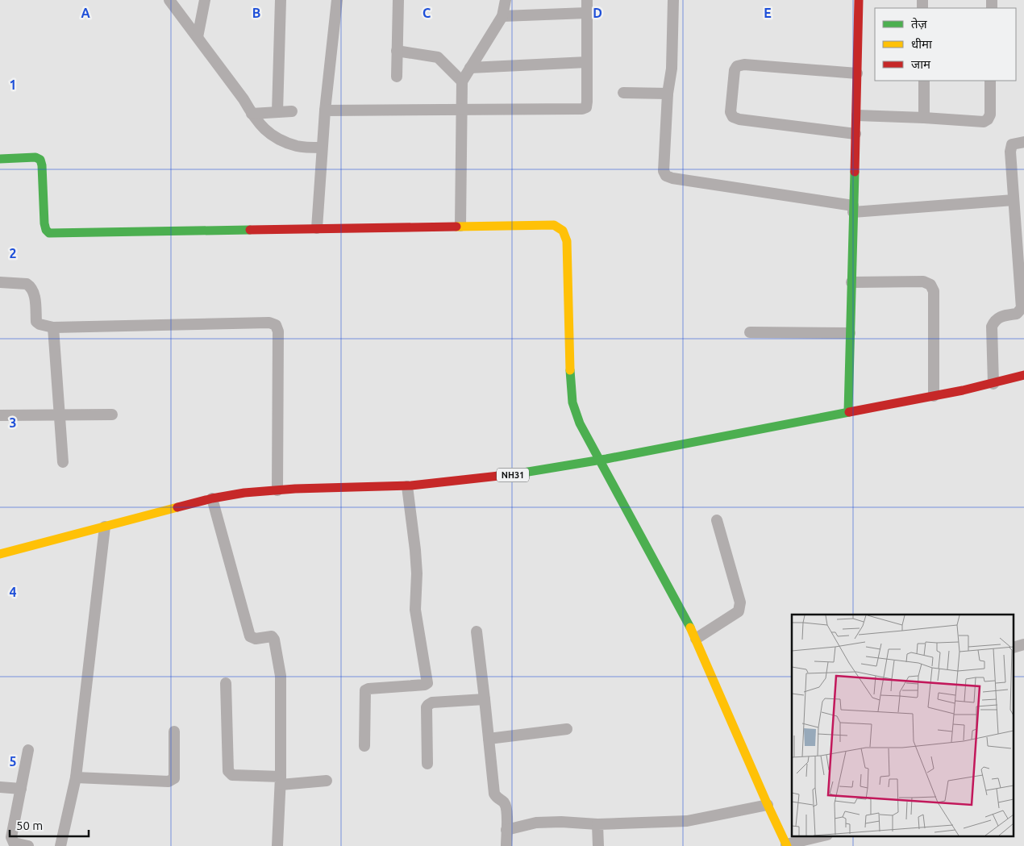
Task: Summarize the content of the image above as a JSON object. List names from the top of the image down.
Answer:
{
  "streets": {
    "main road": ["NH31"]
  },
  "legend": ["तेज़", "धीमा", "जाम"],
  "scale_bar": "50 m",
  "grid": {
    "columns": [
      "A",
      "B",
      "C",
      "D",
      "E"
    ],
    "rows": [
      "1",
      "2",
      "3",
      "4",
      "5"
    ]
  }
}
